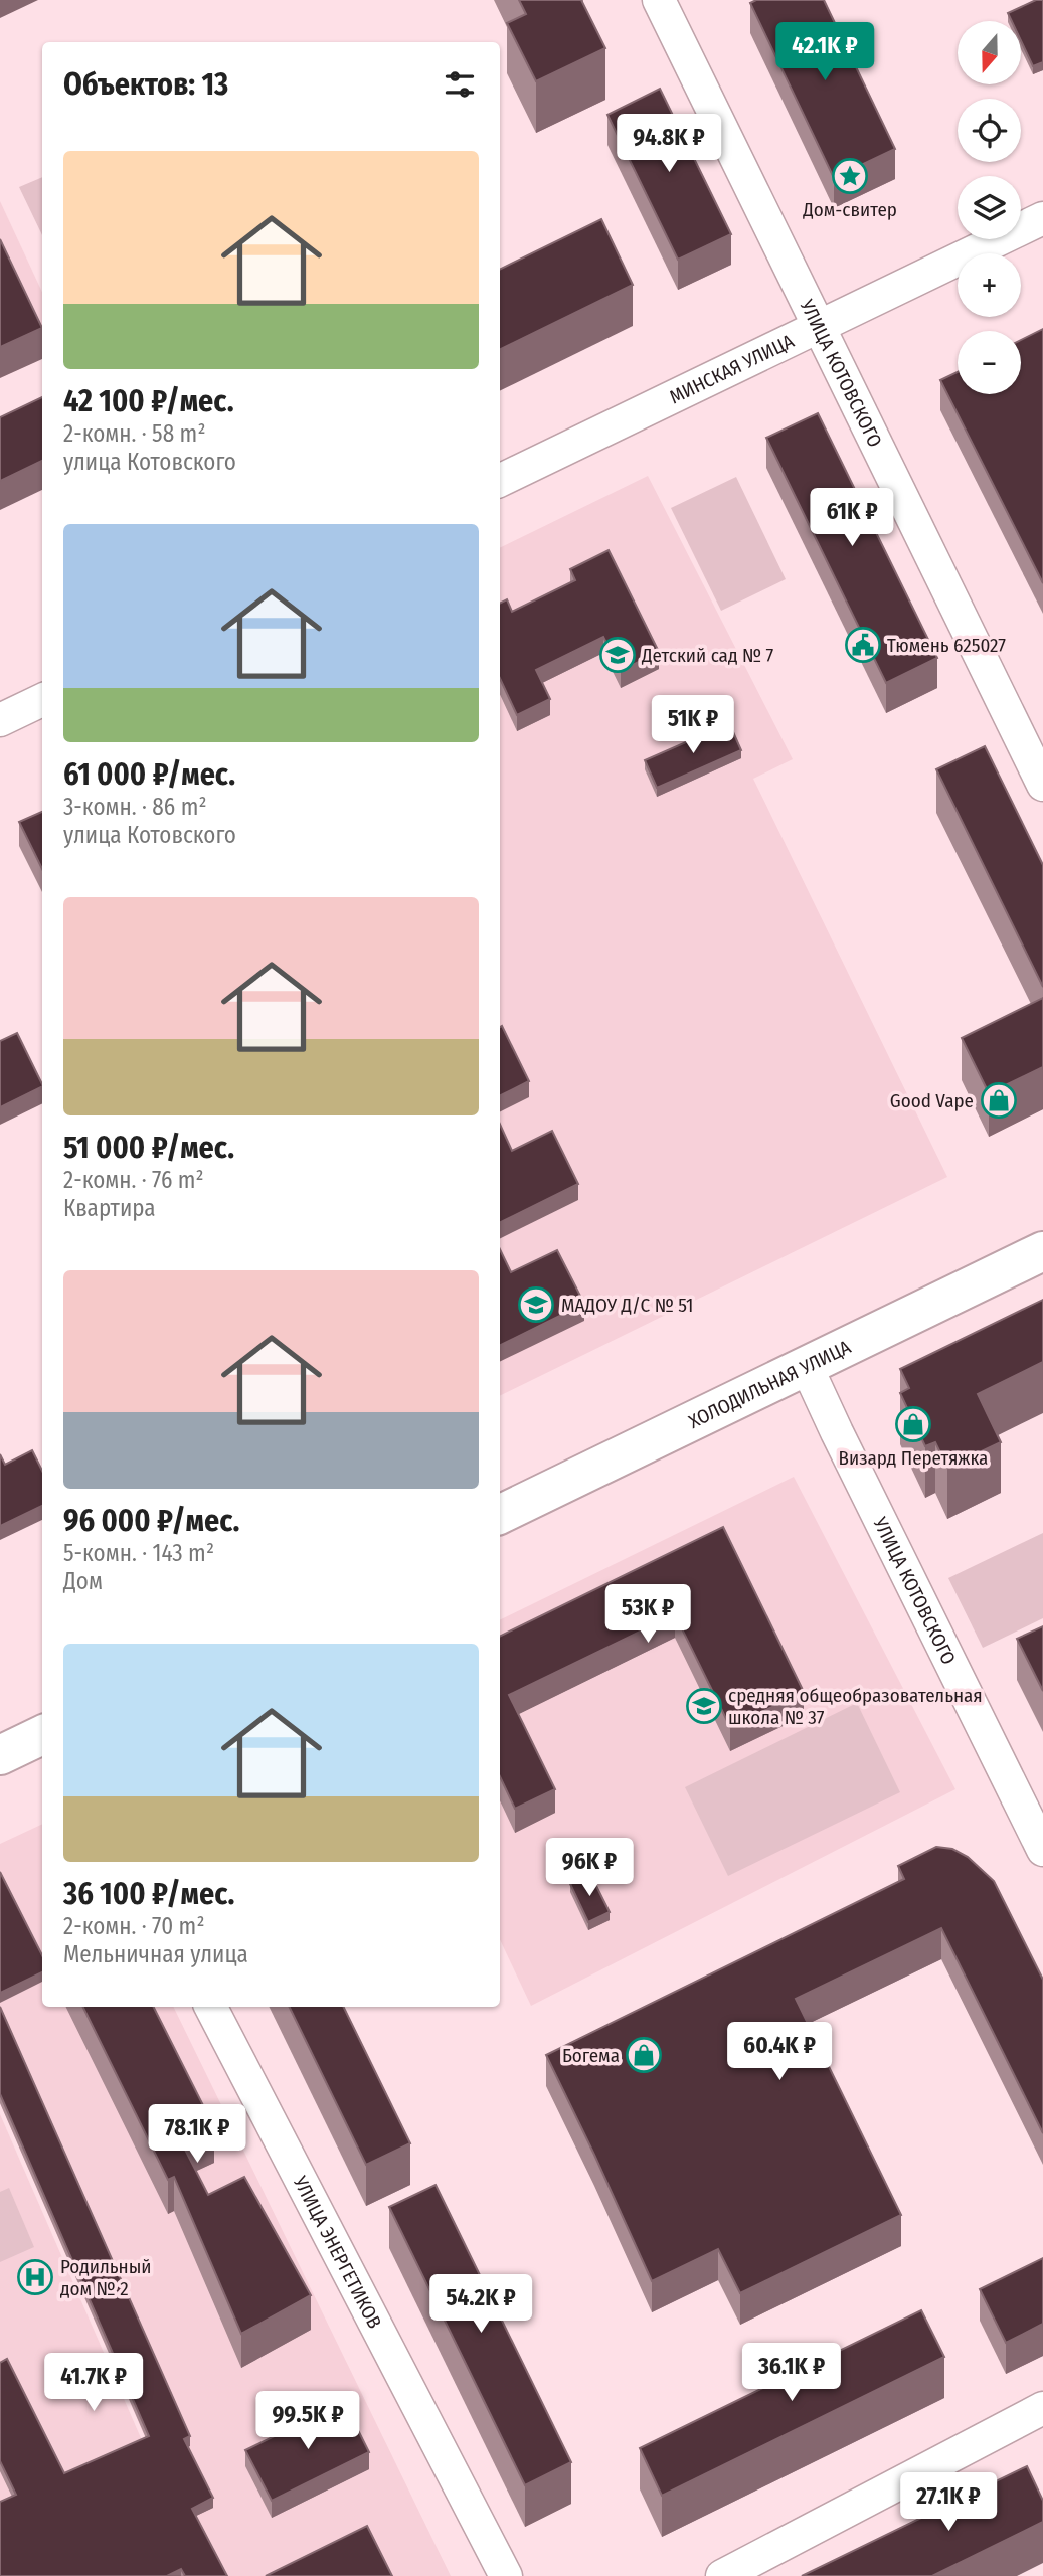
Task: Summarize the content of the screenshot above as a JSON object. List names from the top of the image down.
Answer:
{
  "streets": {
    "street": [
      "МИНСКАЯ УЛИЦА",
      "УЛИЦА КОТОВСКОГО",
      "ХОЛОДИЛЬНАЯ УЛИЦА",
      "УЛИЦА ЭНЕРГЕТИКОВ"
    ]
  },
  "crossings": [
    ["МИНСКАЯ УЛИЦА", "УЛИЦА КОТОВСКОГО"],
    ["УЛИЦА КОТОВСКОГО", "ХОЛОДИЛЬНАЯ УЛИЦА"]
  ],
  "places": {
    "place": ["Дом-свитер"],
    "public building": ["Тюмень 625027"],
    "school or university": ["Детский сад № 7", "МАДОУ Д/С № 51", "средняя общеобразовательная школа № 37"],
    "shop": ["Good Vape", "Визард Перетяжка", "Богема"],
    "hospital": ["Родильный дом № 2"]
  },
  "north": "bottom",
  "page": {
    "map_buttons": ["+", "−"],
    "price": [
      "42.1K ₽",
      "94.8K ₽",
      "61K ₽",
      "51K ₽",
      "53K ₽",
      "96K ₽",
      "60.4K ₽",
      "78.1K ₽",
      "54.2K ₽",
      "36.1K ₽",
      "41.7K ₽",
      "99.5K ₽",
      "27.1K ₽"
    ],
    "heading": "Объектов: 13",
    "list": [
      {
        "name": "42 100 ₽/мес.",
        "note": "2-комн. · 58 m² · улица Котовского"
      },
      {
        "name": "61 000 ₽/мес.",
        "note": "3-комн. · 86 m² · улица Котовского"
      },
      {
        "name": "51 000 ₽/мес.",
        "note": "2-комн. · 76 m² · Квартира"
      },
      {
        "name": "96 000 ₽/мес.",
        "note": "5-комн. · 143 m² · Дом"
      },
      {
        "name": "36 100 ₽/мес.",
        "note": "2-комн. · 70 m² · Мельничная улица"
      }
    ]
  }
}
